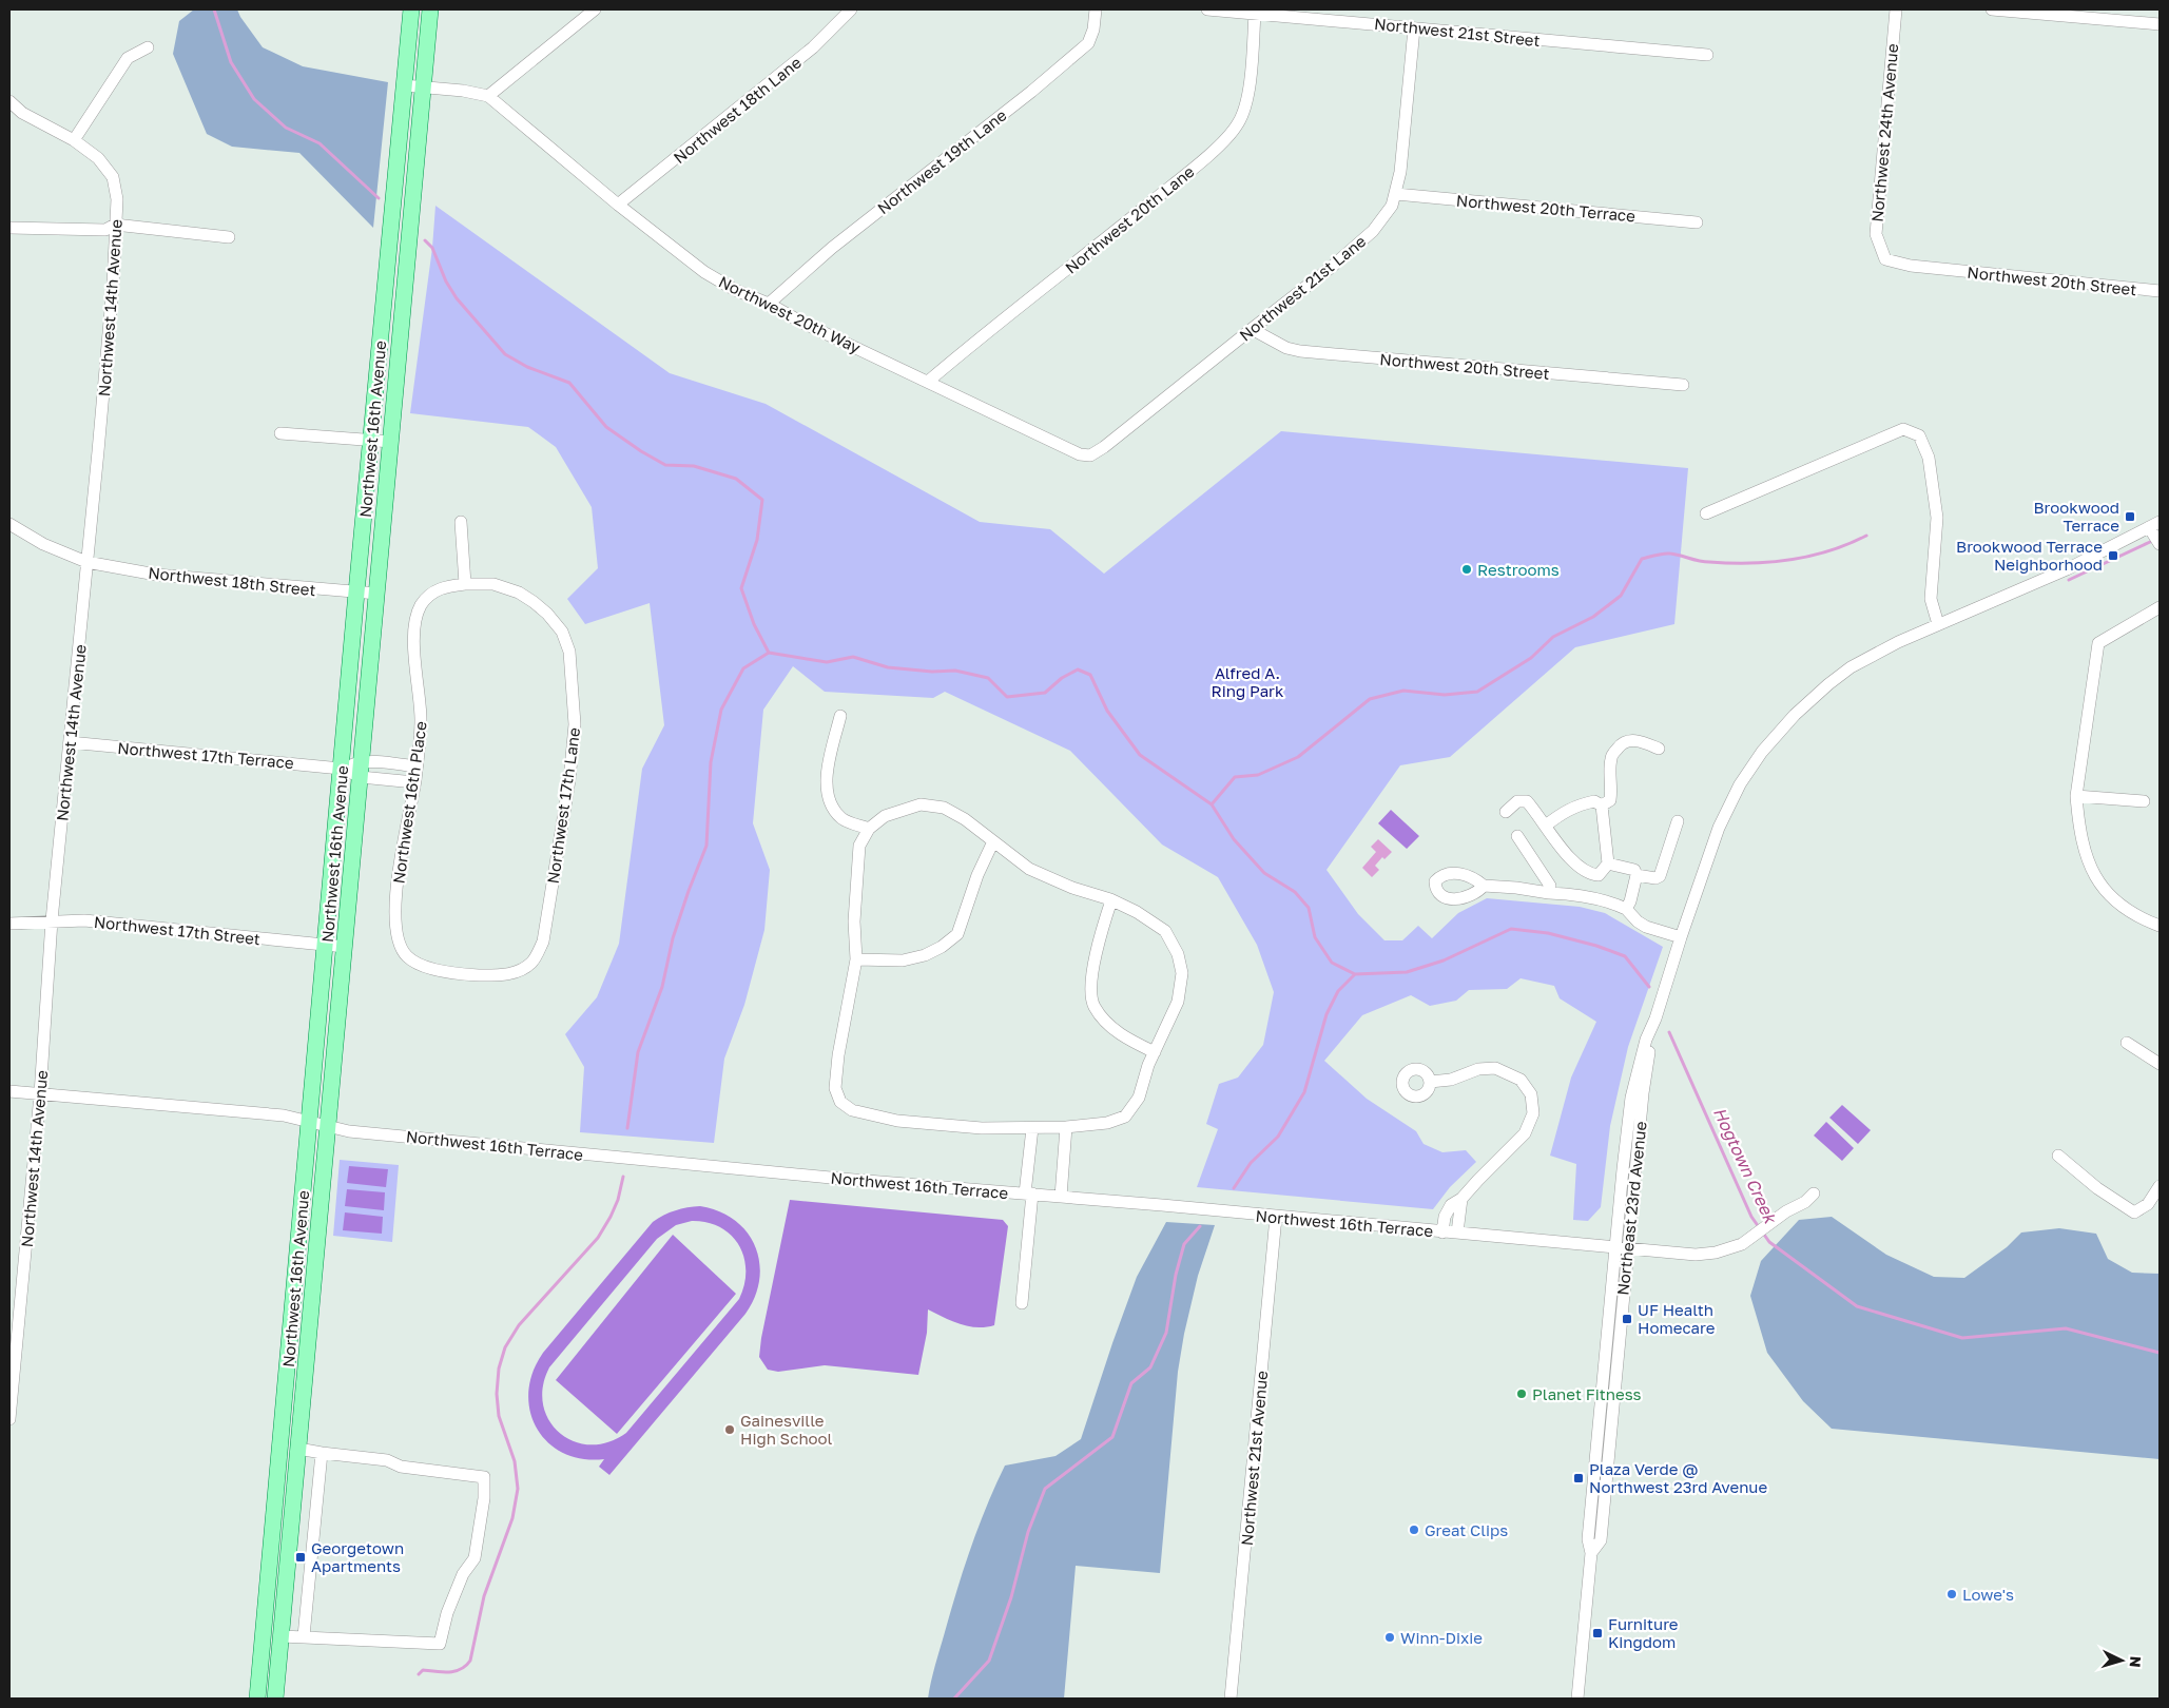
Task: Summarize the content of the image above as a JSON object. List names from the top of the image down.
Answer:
{
  "streets": {
    "main road": ["Northwest 16th Avenue"],
    "street": [
      "Northwest 21st Street",
      "Northwest 18th Lane",
      "Northwest 24th Avenue",
      "Northwest 19th Lane",
      "Northwest 20th Terrace",
      "Northwest 20th Lane",
      "Northwest 20th Street",
      "Northwest 21st Lane",
      "Northwest 14th Avenue",
      "Northwest 20th Way",
      "Northwest 18th Street",
      "Northwest 17th Terrace",
      "Northwest 16th Place",
      "Northwest 17th Lane",
      "Northwest 17th Street",
      "Northwest 16th Terrace",
      "Northeast 23rd Avenue",
      "Northwest 21st Avenue"
    ]
  },
  "crossings": [
    ["Northwest 21st Street", "Northwest 20th Lane"],
    ["Northwest 21st Street", "Northwest 21st Lane"],
    ["Northwest 18th Lane", "Northwest 20th Way"],
    ["Northwest 24th Avenue", "Northwest 20th Street"],
    ["Northwest 19th Lane", "Northwest 20th Way"],
    ["Northwest 20th Terrace", "Northwest 21st Lane"],
    ["Northwest 20th Lane", "Northwest 20th Way"],
    ["Northwest 20th Street", "Northwest 21st Lane"],
    ["Northwest 21st Lane", "Northwest 20th Way"],
    ["Northwest 14th Avenue", "Northwest 18th Street"],
    ["Northwest 14th Avenue", "Northwest 17th Terrace"],
    ["Northwest 14th Avenue", "Northwest 17th Street"],
    ["Northwest 14th Avenue", "Northwest 16th Terrace"],
    ["Northwest 20th Way", "Northwest 16th Avenue"],
    ["Northwest 16th Avenue", "Northwest 18th Street"],
    ["Northwest 16th Avenue", "Northwest 17th Terrace"],
    ["Northwest 16th Avenue", "Northwest 17th Street"],
    ["Northwest 16th Avenue", "Northwest 16th Terrace"],
    ["Northwest 16th Place", "Northwest 17th Lane"],
    ["Northwest 16th Terrace", "Northeast 23rd Avenue"],
    ["Northwest 16th Terrace", "Northwest 21st Avenue"]
  ],
  "water": ["Hogtown Creek"],
  "parks": ["Alfred A. Ring Park"],
  "places": {
    "transit": [
      "Brookwood Terrace",
      "Brookwood Terrace Neighborhood",
      "UF Health Homecare",
      "Plaza Verde @ Northwest 23rd Avenue",
      "Georgetown Apartments",
      "Furniture Kingdom"
    ],
    "other": [
      "Restrooms",
      "Planet Fitness",
      "Gainesville High School",
      "Great Clips",
      "Lowe's",
      "Winn-Dixie"
    ]
  },
  "north": "right"
}
